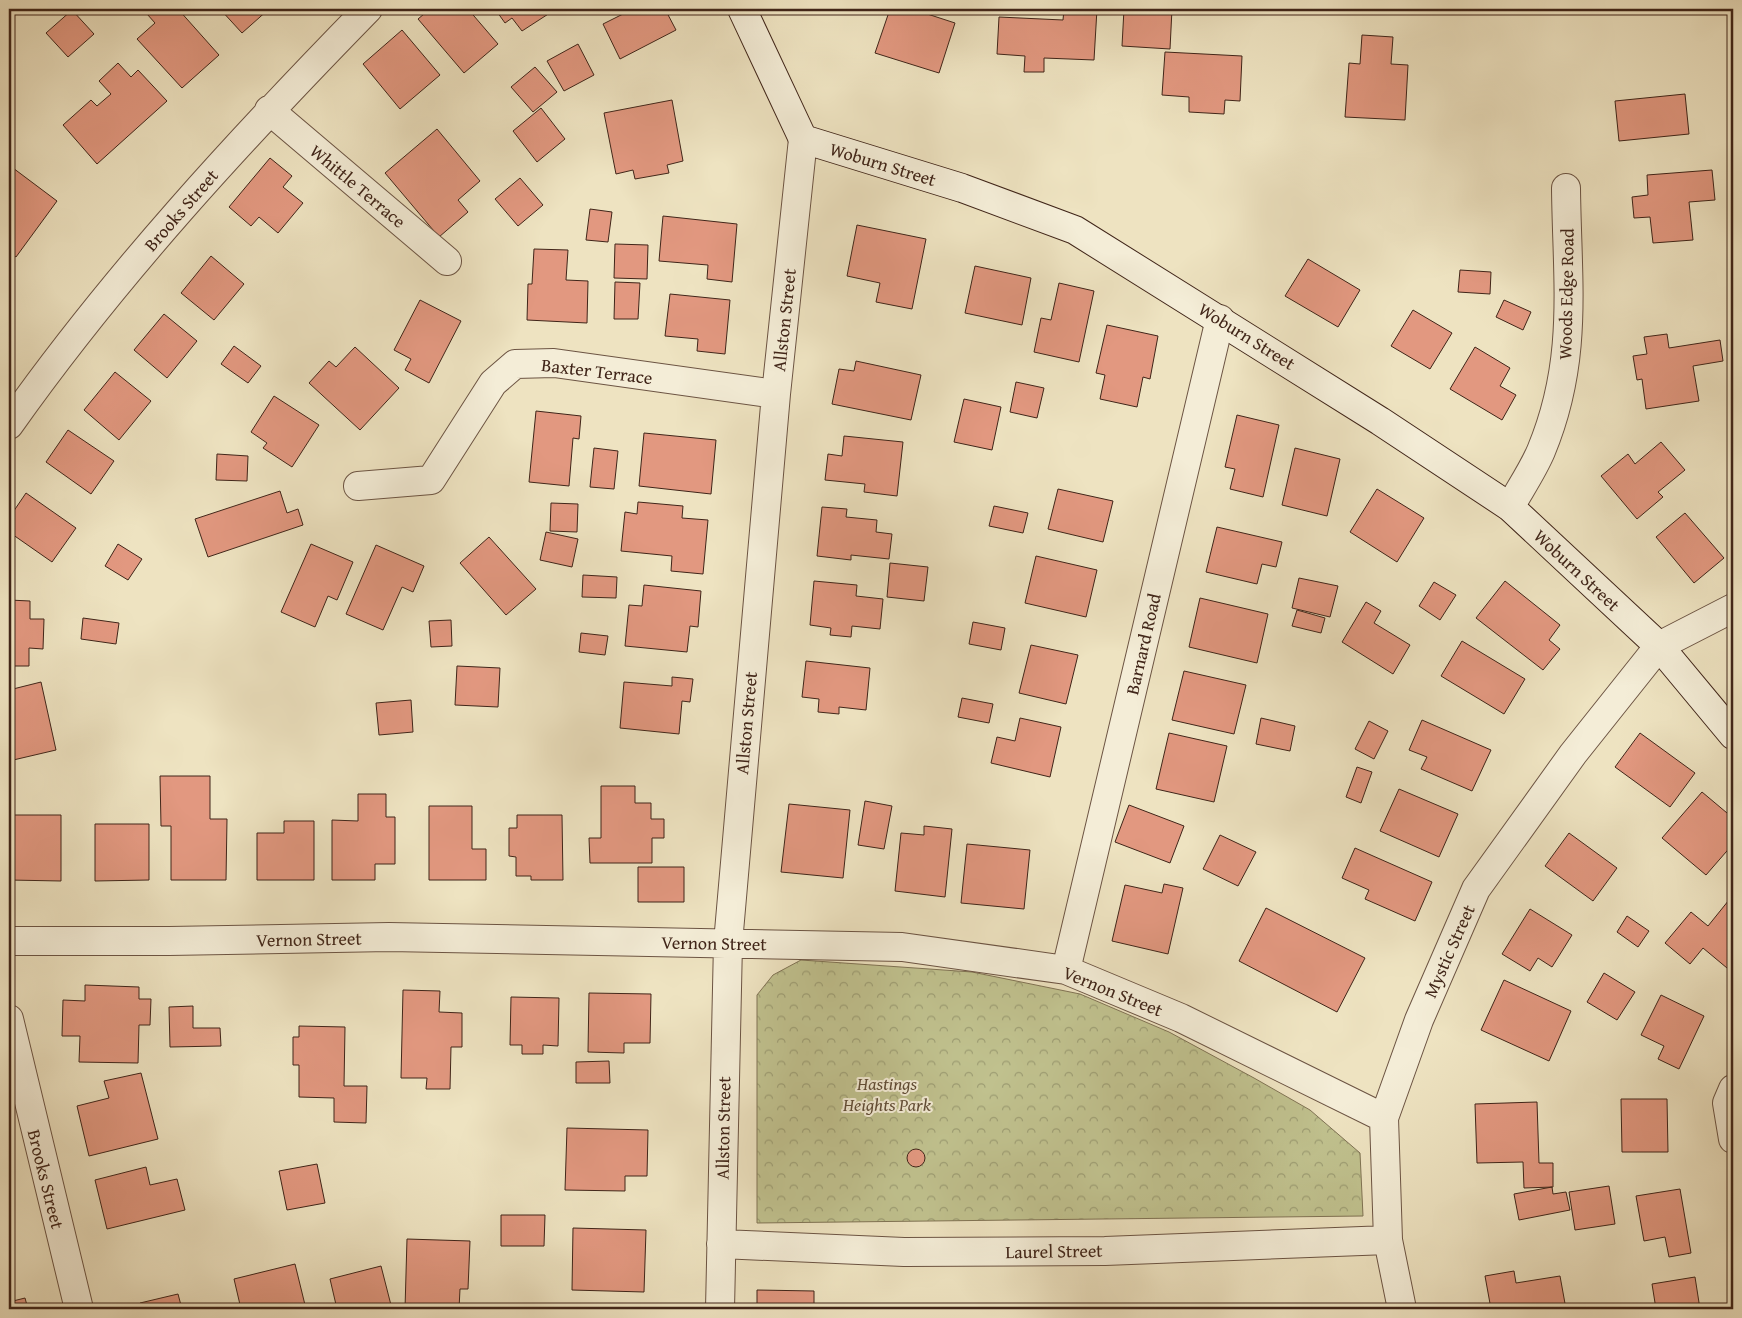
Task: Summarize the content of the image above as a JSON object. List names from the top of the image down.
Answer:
{
  "streets": {
    "street": [
      "Woburn Street",
      "Whittle Terrace",
      "Brooks Street",
      "Woods Edge Road",
      "Allston Street",
      "Baxter Terrace",
      "Barnard Road",
      "Vernon Street",
      "Mystic Street",
      "Laurel Street"
    ]
  },
  "crossings": [
    ["Woburn Street", "Woods Edge Road"],
    ["Woburn Street", "Allston Street"],
    ["Woburn Street", "Barnard Road"],
    ["Woburn Street", "Mystic Street"],
    ["Whittle Terrace", "Brooks Street"],
    ["Allston Street", "Baxter Terrace"],
    ["Allston Street", "Vernon Street"],
    ["Allston Street", "Laurel Street"],
    ["Barnard Road", "Vernon Street"],
    ["Vernon Street", "Mystic Street"],
    ["Mystic Street", "Laurel Street"]
  ],
  "parks": ["Hastings Heights Park"]
}
